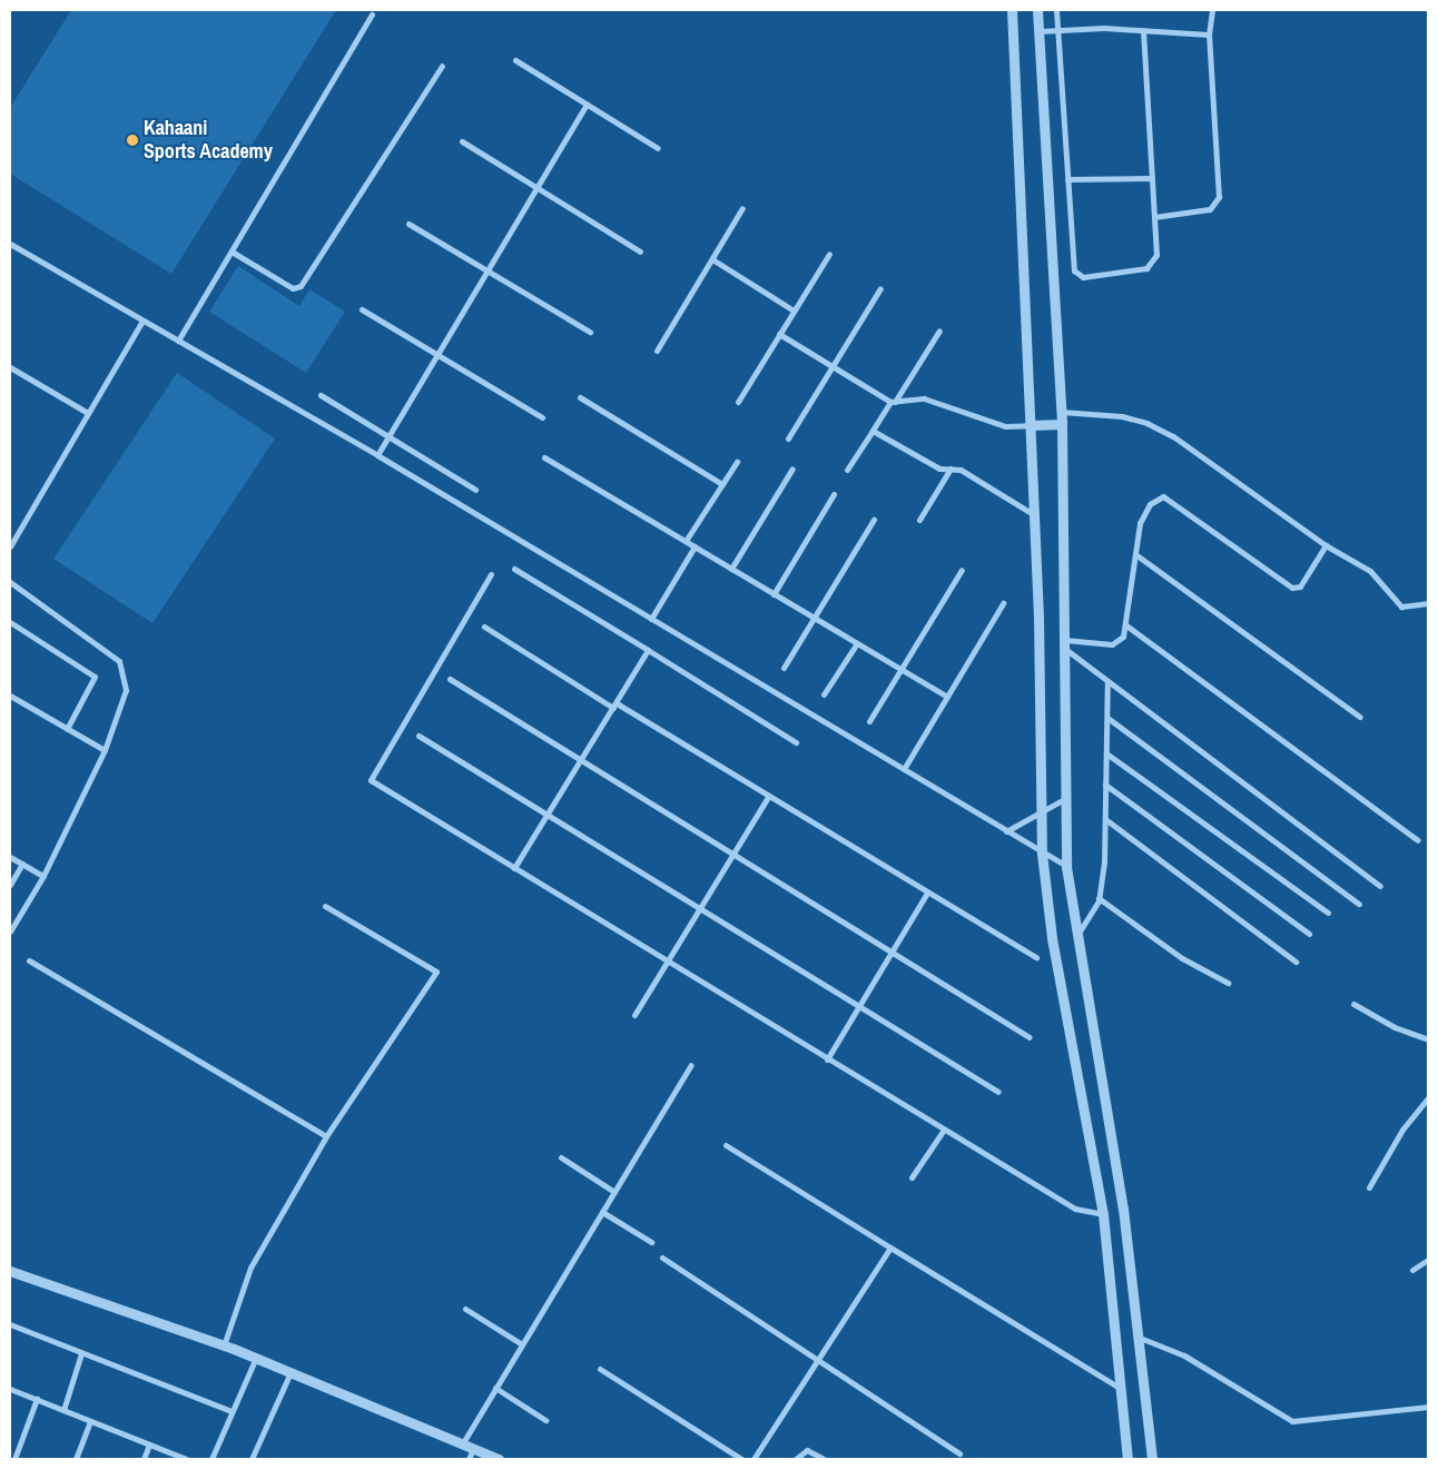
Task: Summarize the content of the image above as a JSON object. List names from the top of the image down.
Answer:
{
  "places": ["Kahaani Sports Academy"]
}
